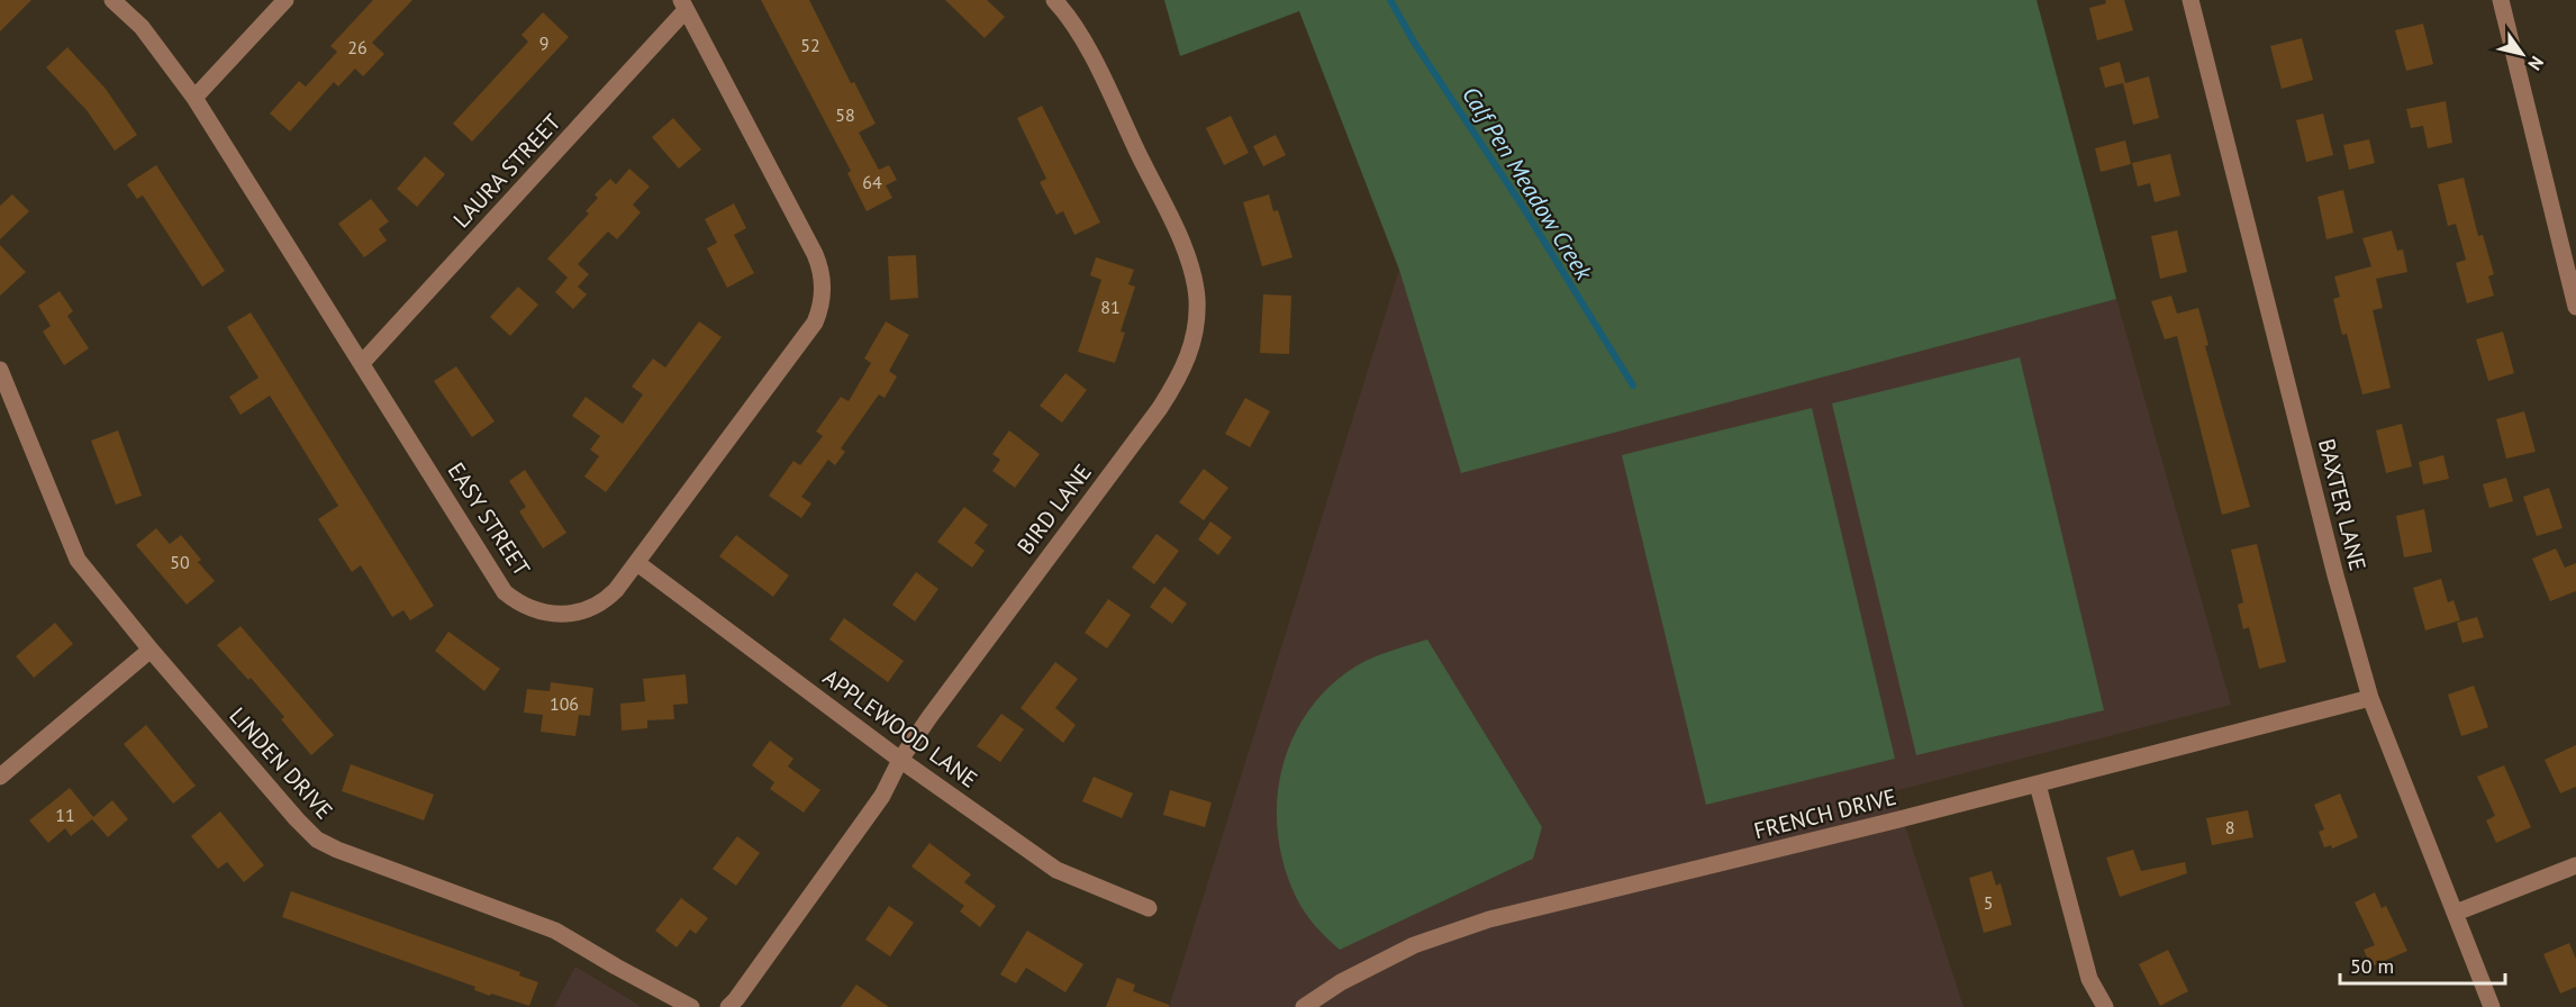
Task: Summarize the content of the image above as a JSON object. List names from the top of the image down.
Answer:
{
  "streets": {
    "street": [
      "LAURA STREET",
      "BAXTER LANE",
      "BIRD LANE",
      "EASY STREET",
      "APPLEWOOD LANE",
      "LINDEN DRIVE",
      "FRENCH DRIVE"
    ]
  },
  "crossings": [
    ["LAURA STREET", "EASY STREET"],
    ["BAXTER LANE", "FRENCH DRIVE"],
    ["BIRD LANE", "APPLEWOOD LANE"],
    ["EASY STREET", "APPLEWOOD LANE"]
  ],
  "water": ["Calf Pen Meadow Creek"],
  "house_numbers": [
    "9",
    "52",
    "26",
    "58",
    "64",
    "81",
    "50",
    "106",
    "11",
    "8",
    "5"
  ],
  "scale_bar": "50 m",
  "north": "bottom right"
}
